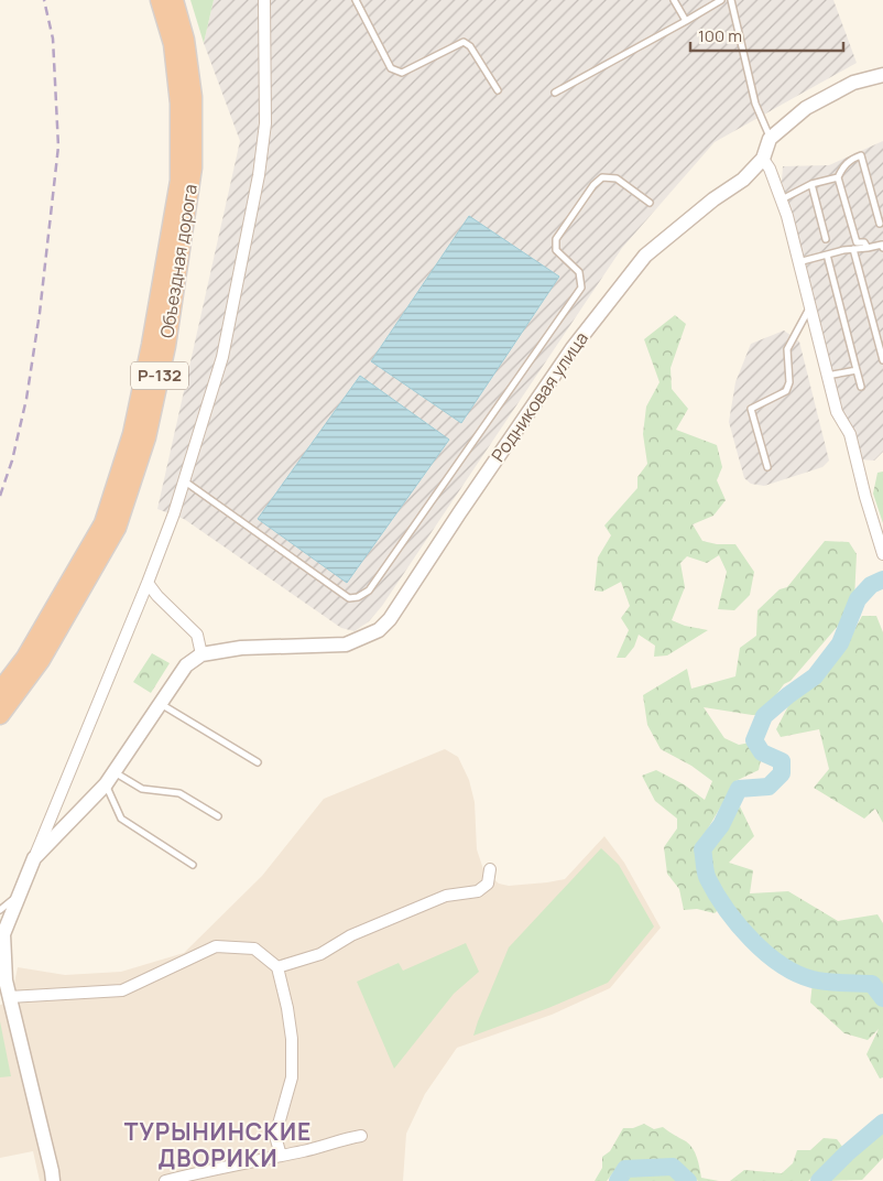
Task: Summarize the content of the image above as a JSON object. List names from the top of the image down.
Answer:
{
  "streets": {
    "highway": ["Объездная дорога", "Р-132"],
    "street": ["Родниковая улица"]
  },
  "districts": ["ТУРЫНИНСКИЕ ДВОРИКИ"],
  "scale_bar": "100 m"
}
